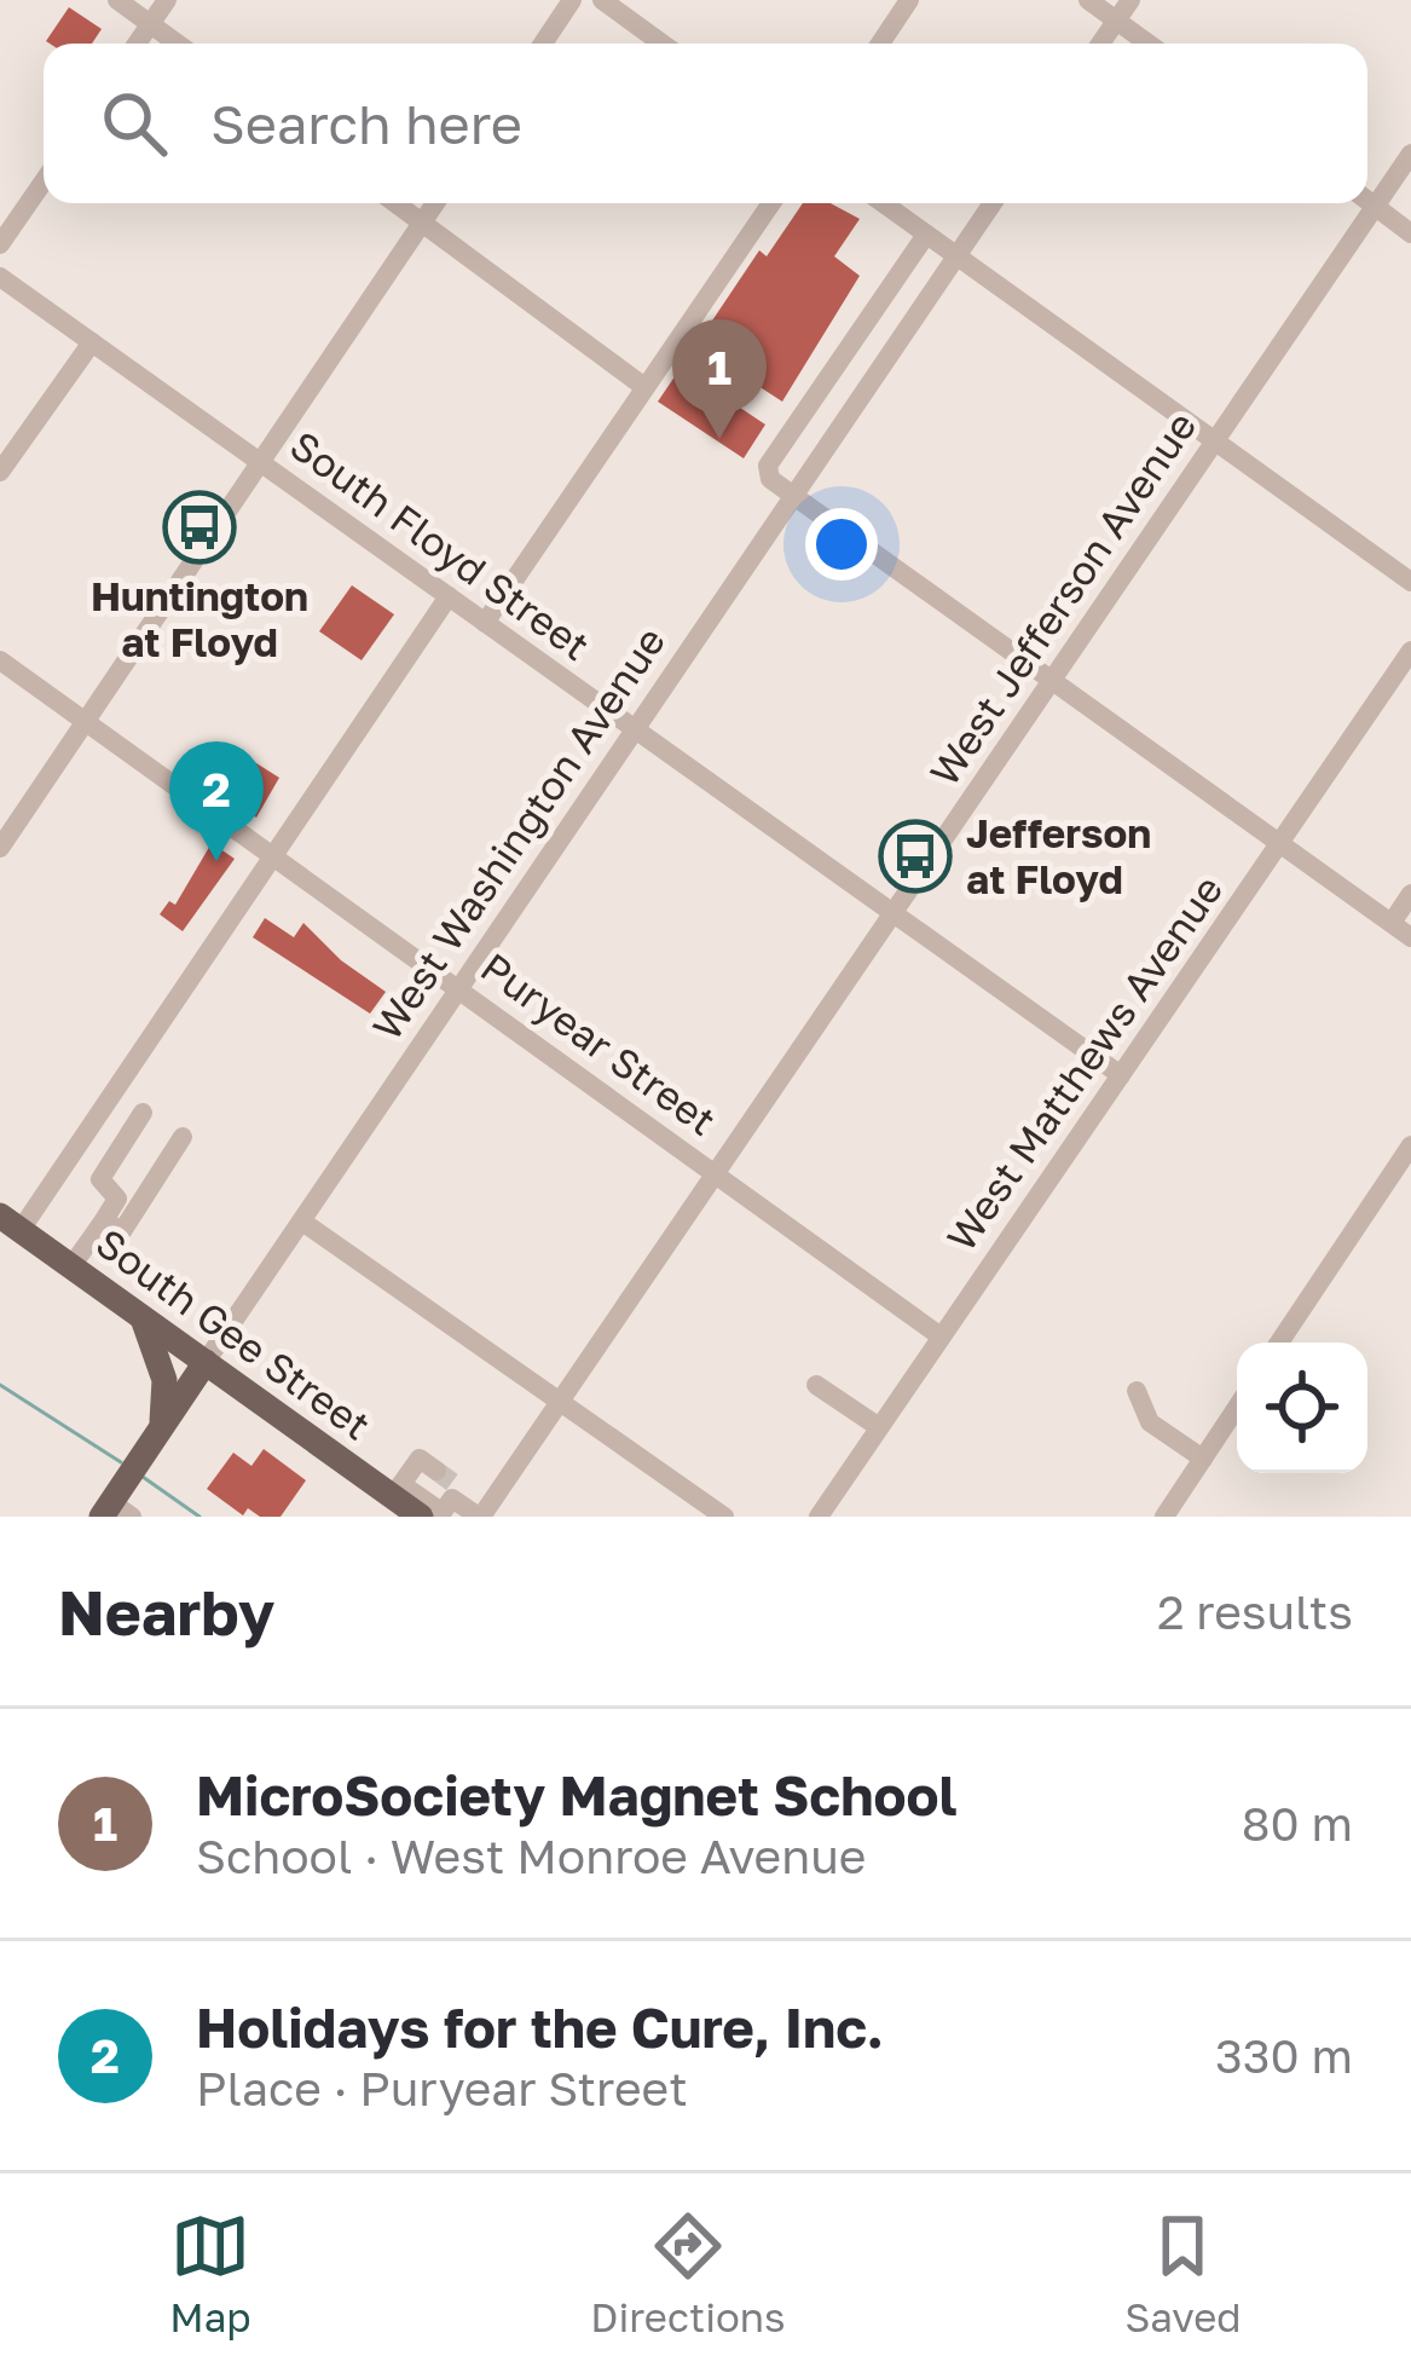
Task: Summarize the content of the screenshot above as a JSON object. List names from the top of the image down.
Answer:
{
  "streets": {
    "main road": ["West Washington Avenue", "South Gee Street"],
    "street": [
      "South Floyd Street",
      "West Jefferson Avenue",
      "Puryear Street",
      "West Matthews Avenue"
    ]
  },
  "crossings": [
    ["South Floyd Street", "West Jefferson Avenue"],
    ["South Floyd Street", "West Washington Avenue"],
    ["South Floyd Street", "West Matthews Avenue"],
    ["West Jefferson Avenue", "Puryear Street"],
    ["West Washington Avenue", "Puryear Street"],
    ["West Washington Avenue", "South Gee Street"],
    ["Puryear Street", "West Matthews Avenue"]
  ],
  "places": {
    "bus stop": ["Huntington at Floyd", "Jefferson at Floyd"]
  },
  "page": {
    "search": "Search here",
    "pins": ["1", "2"],
    "heading": ["Nearby", "2 results"],
    "list": [
      {
        "mark": "1",
        "name": "MicroSociety Magnet School",
        "note": "School · West Monroe Avenue",
        "value": "80 m"
      },
      {
        "mark": "2",
        "name": "Holidays for the Cure, Inc.",
        "note": "Place · Puryear Street",
        "value": "330 m"
      }
    ],
    "nav": ["Map", "Directions", "Saved"]
  }
}
